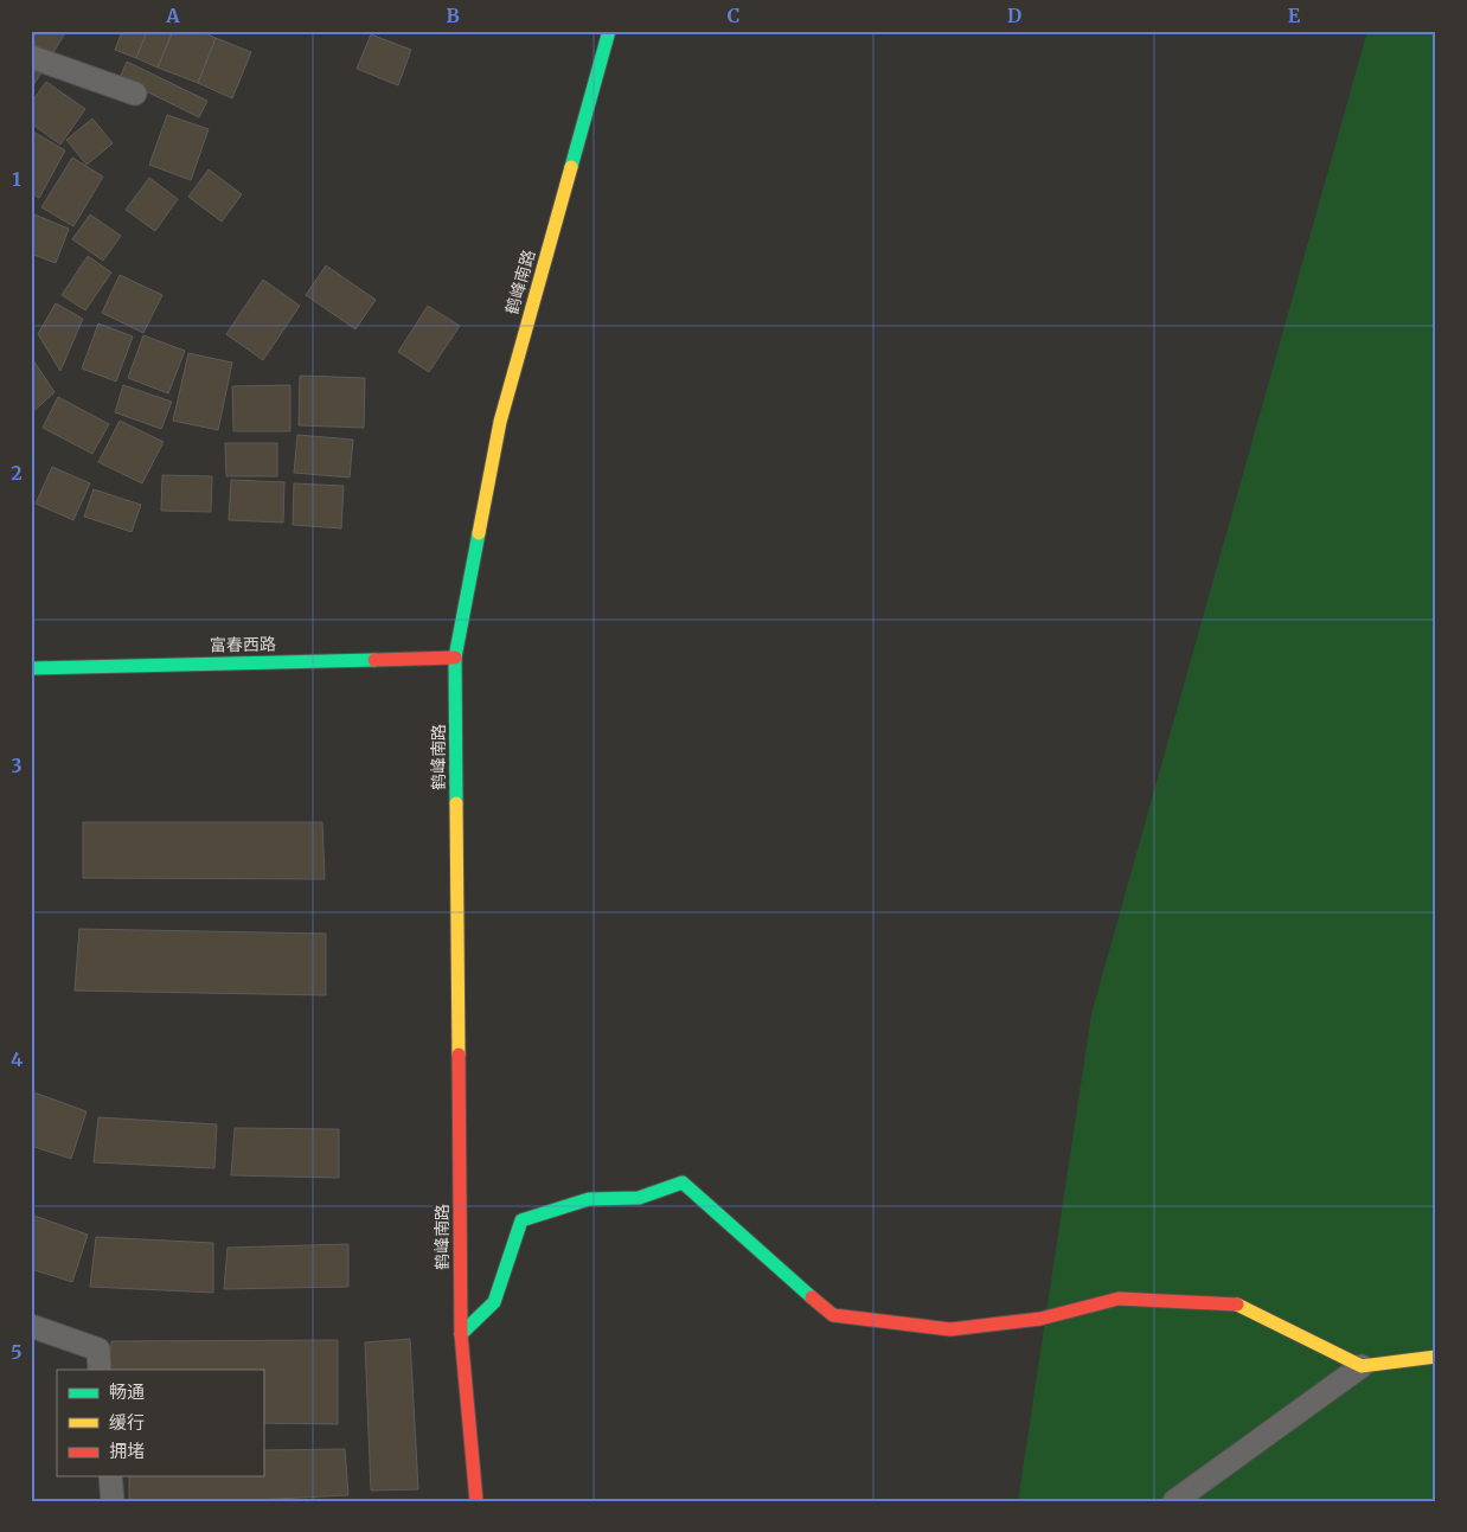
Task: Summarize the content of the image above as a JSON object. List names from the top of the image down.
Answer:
{
  "streets": {
    "street": ["鹤峰南路", "富春西路"]
  },
  "crossings": [
    ["鹤峰南路", "富春西路"]
  ],
  "legend": ["畅通", "缓行", "拥堵"],
  "grid": {
    "columns": [
      "A",
      "B",
      "C",
      "D",
      "E"
    ],
    "rows": [
      "1",
      "2",
      "3",
      "4",
      "5"
    ]
  }
}
